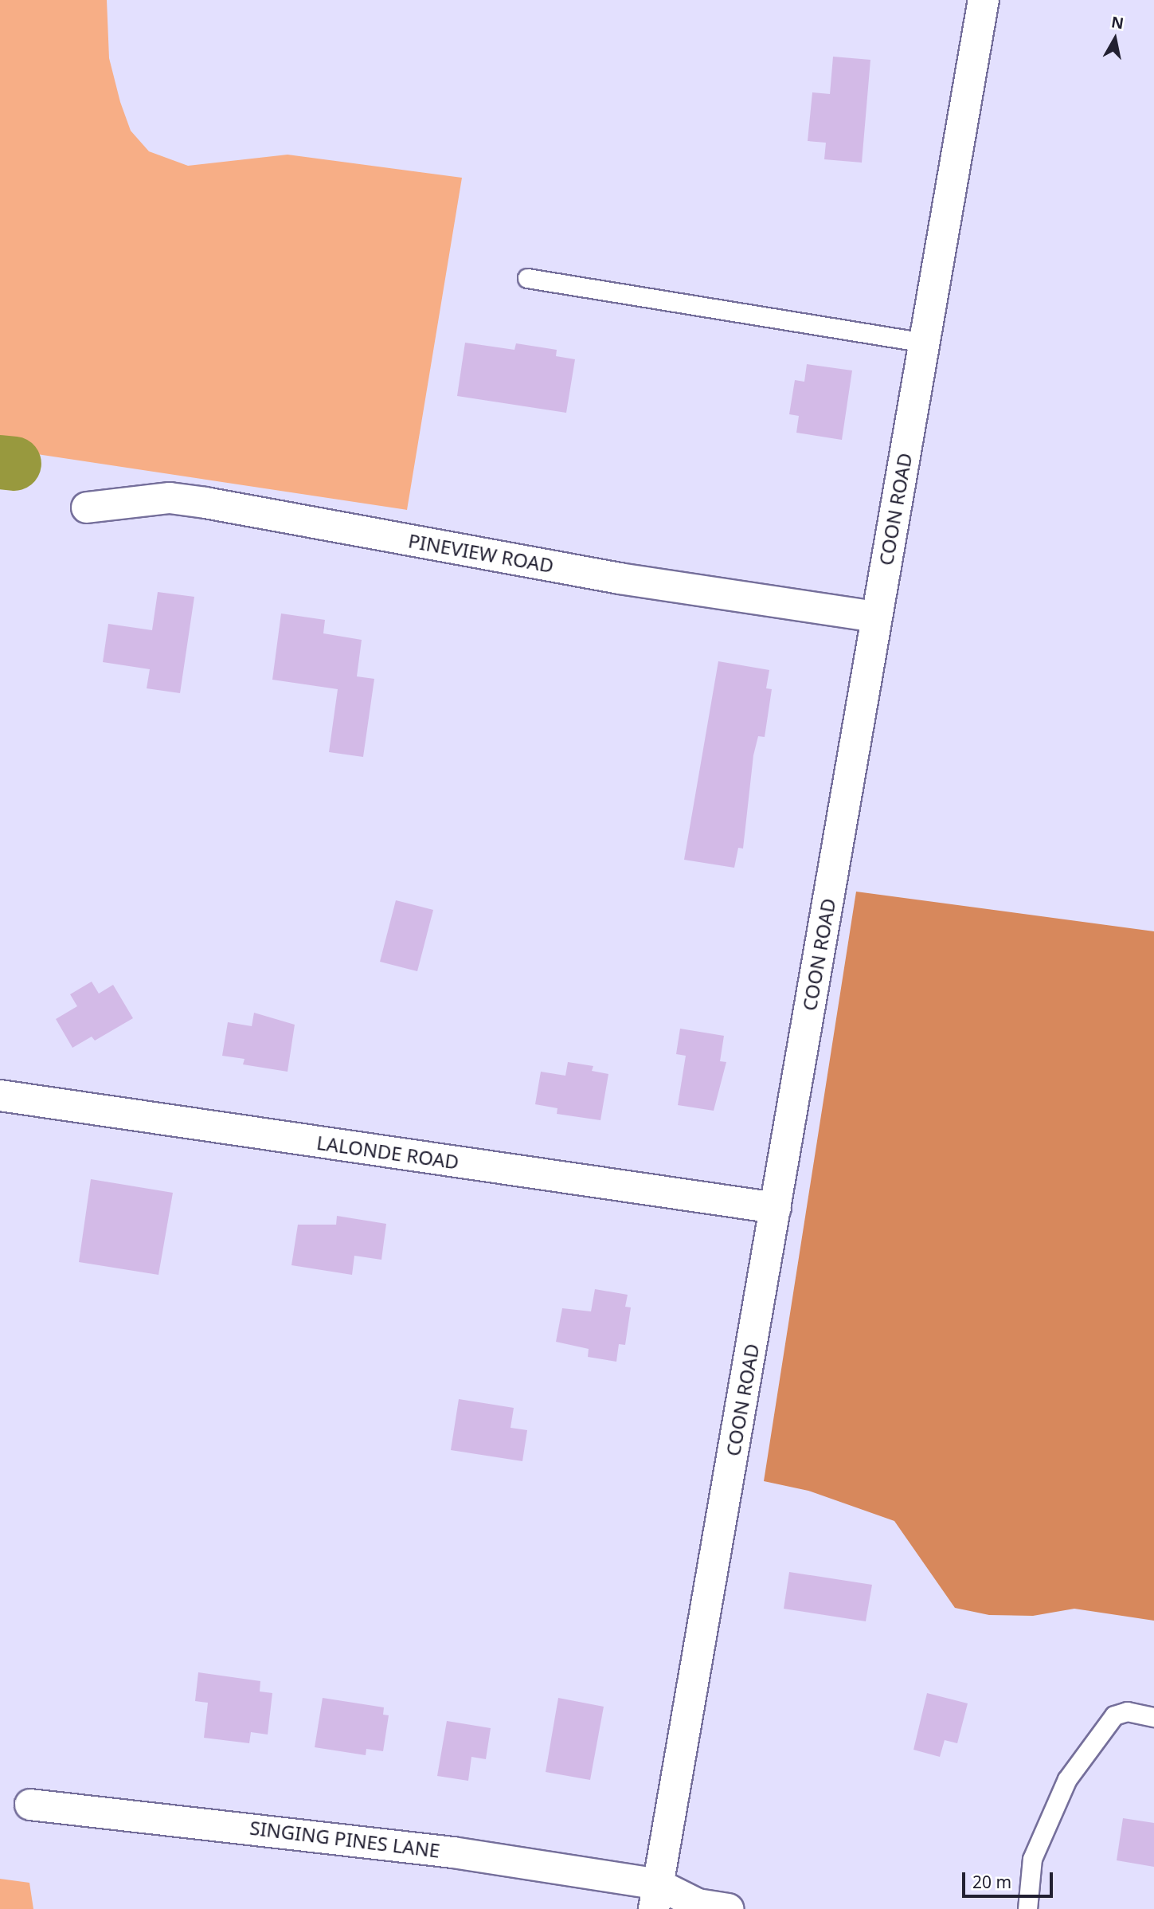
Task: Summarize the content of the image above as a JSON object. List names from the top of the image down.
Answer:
{
  "streets": {
    "street": [
      "COON ROAD",
      "PINEVIEW ROAD",
      "LALONDE ROAD",
      "SINGING PINES LANE"
    ]
  },
  "crossings": [
    ["COON ROAD", "PINEVIEW ROAD"],
    ["COON ROAD", "LALONDE ROAD"],
    ["COON ROAD", "SINGING PINES LANE"]
  ],
  "scale_bar": "20 m",
  "north": "top"
}
